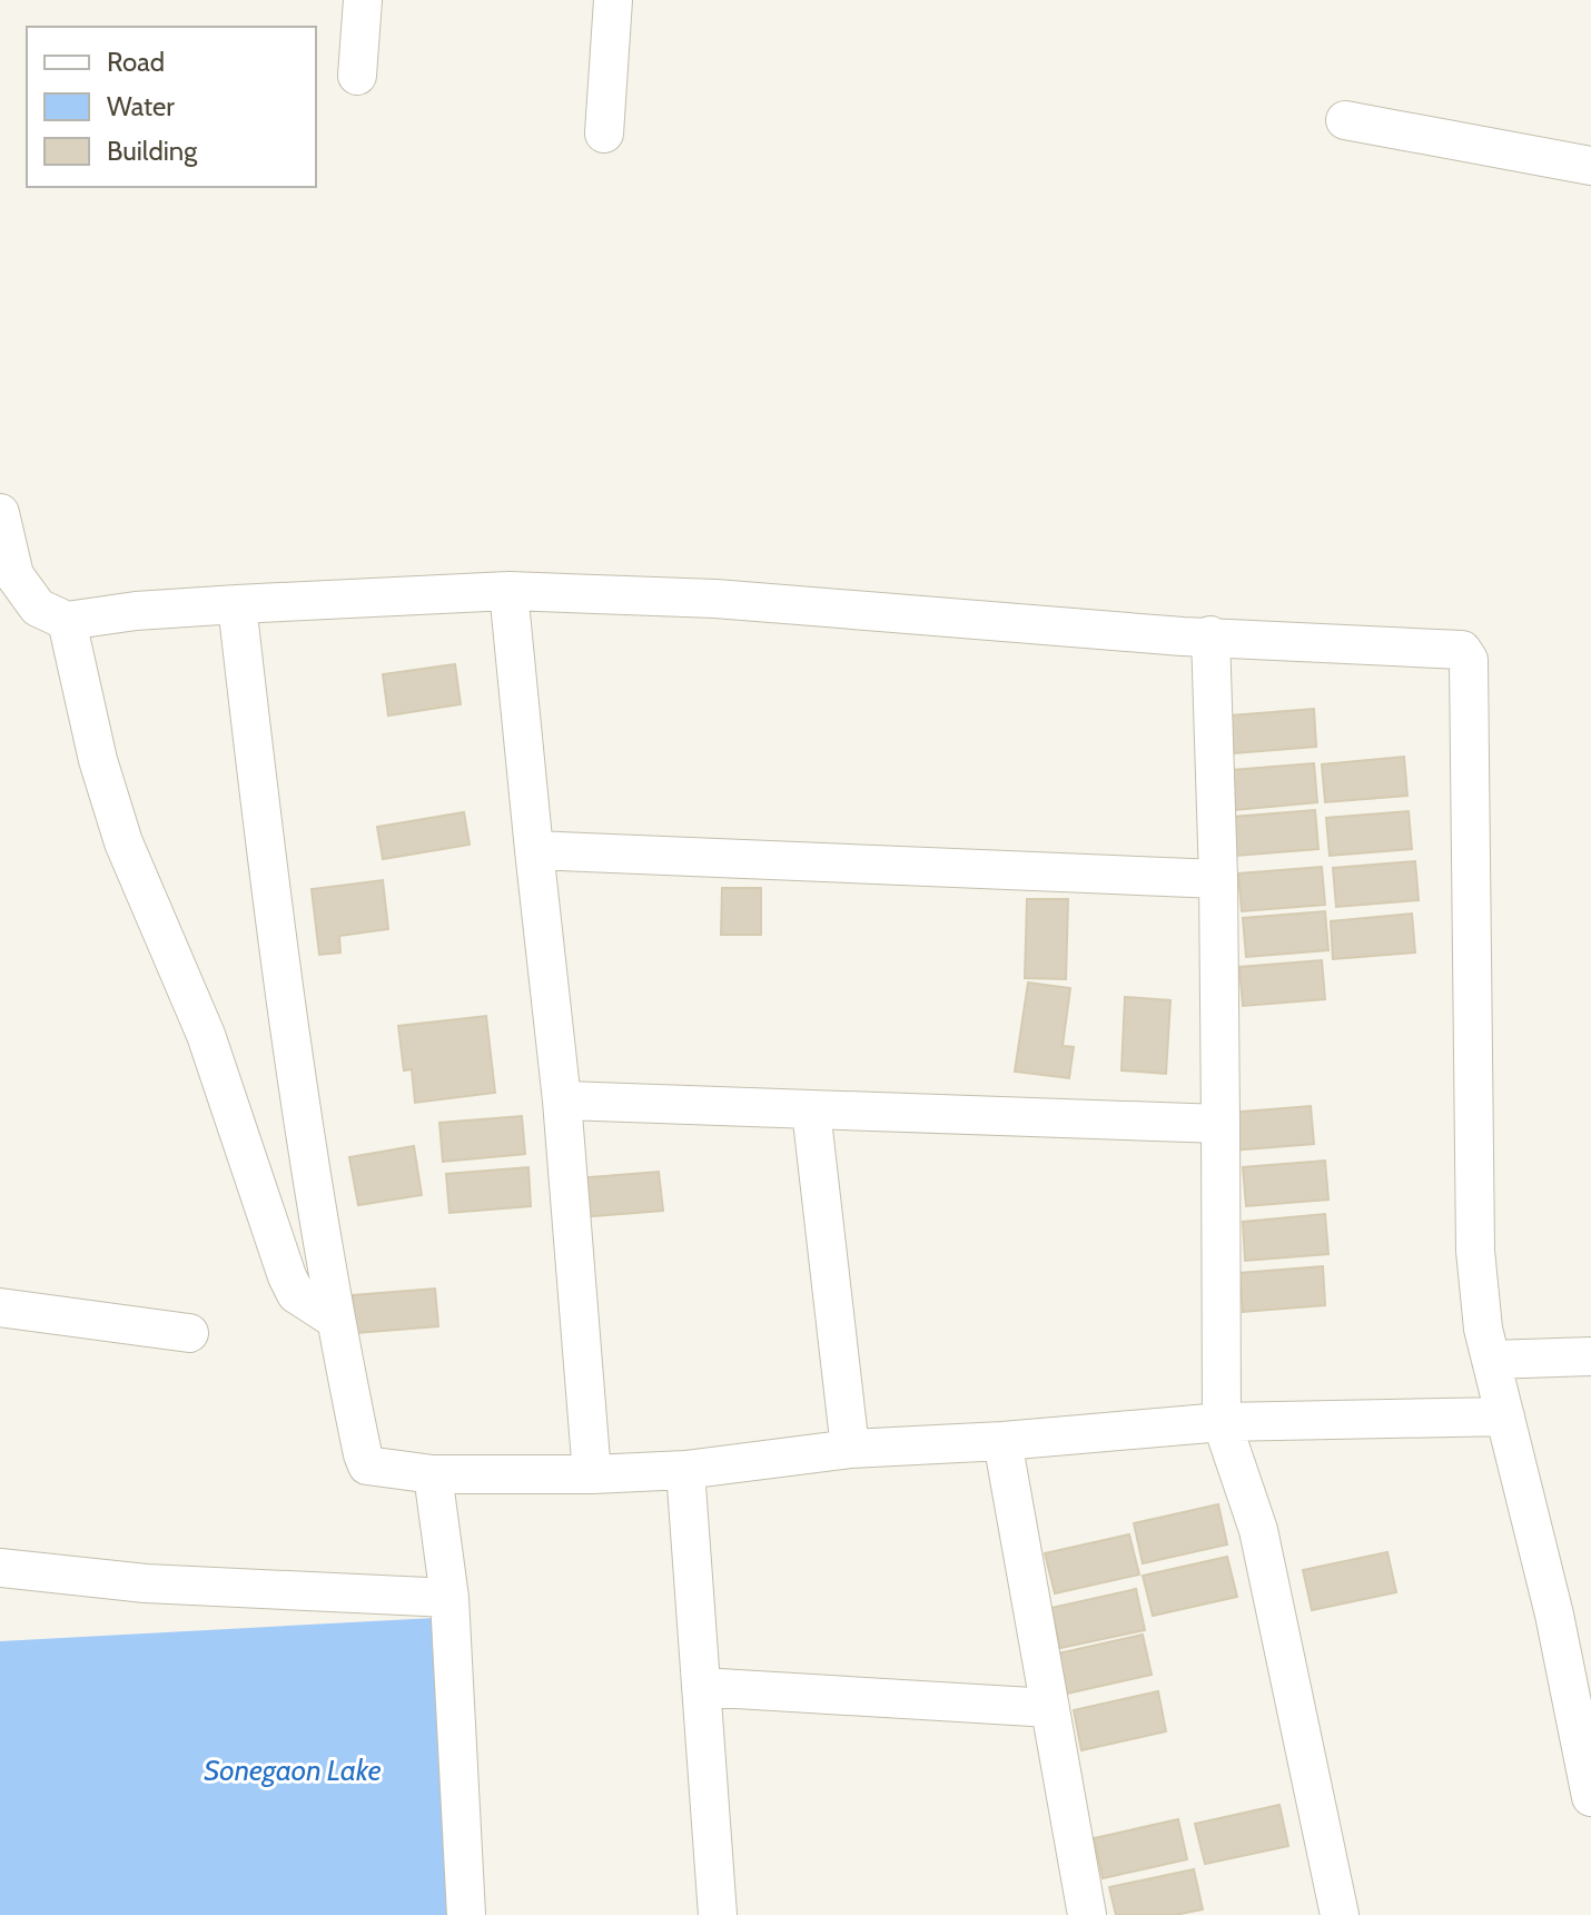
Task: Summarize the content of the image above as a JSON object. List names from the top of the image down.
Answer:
{
  "water": ["Sonegaon Lake"],
  "legend": ["Road", "Water", "Building"]
}
